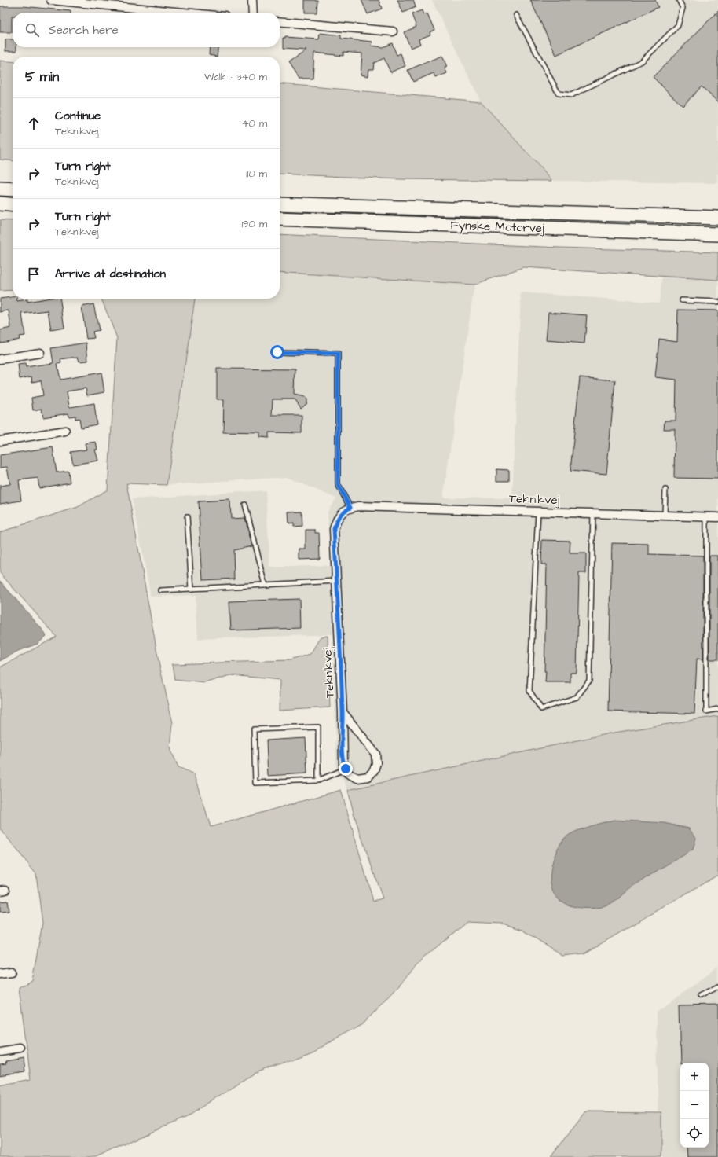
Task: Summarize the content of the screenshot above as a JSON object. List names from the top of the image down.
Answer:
{
  "streets": {
    "highway": ["Fynske Motorvej"],
    "street": ["Teknikvej"]
  },
  "page": {
    "search": "Search here",
    "heading": ["5 min", "Walk · 340 m"],
    "list": [
      ["Continue", "Teknikvej", "40 m"],
      ["Turn right", "Teknikvej", "110 m"],
      ["Turn right", "Teknikvej", "190 m"],
      "Arrive at destination"
    ],
    "map_buttons": ["+", "−"]
  }
}
